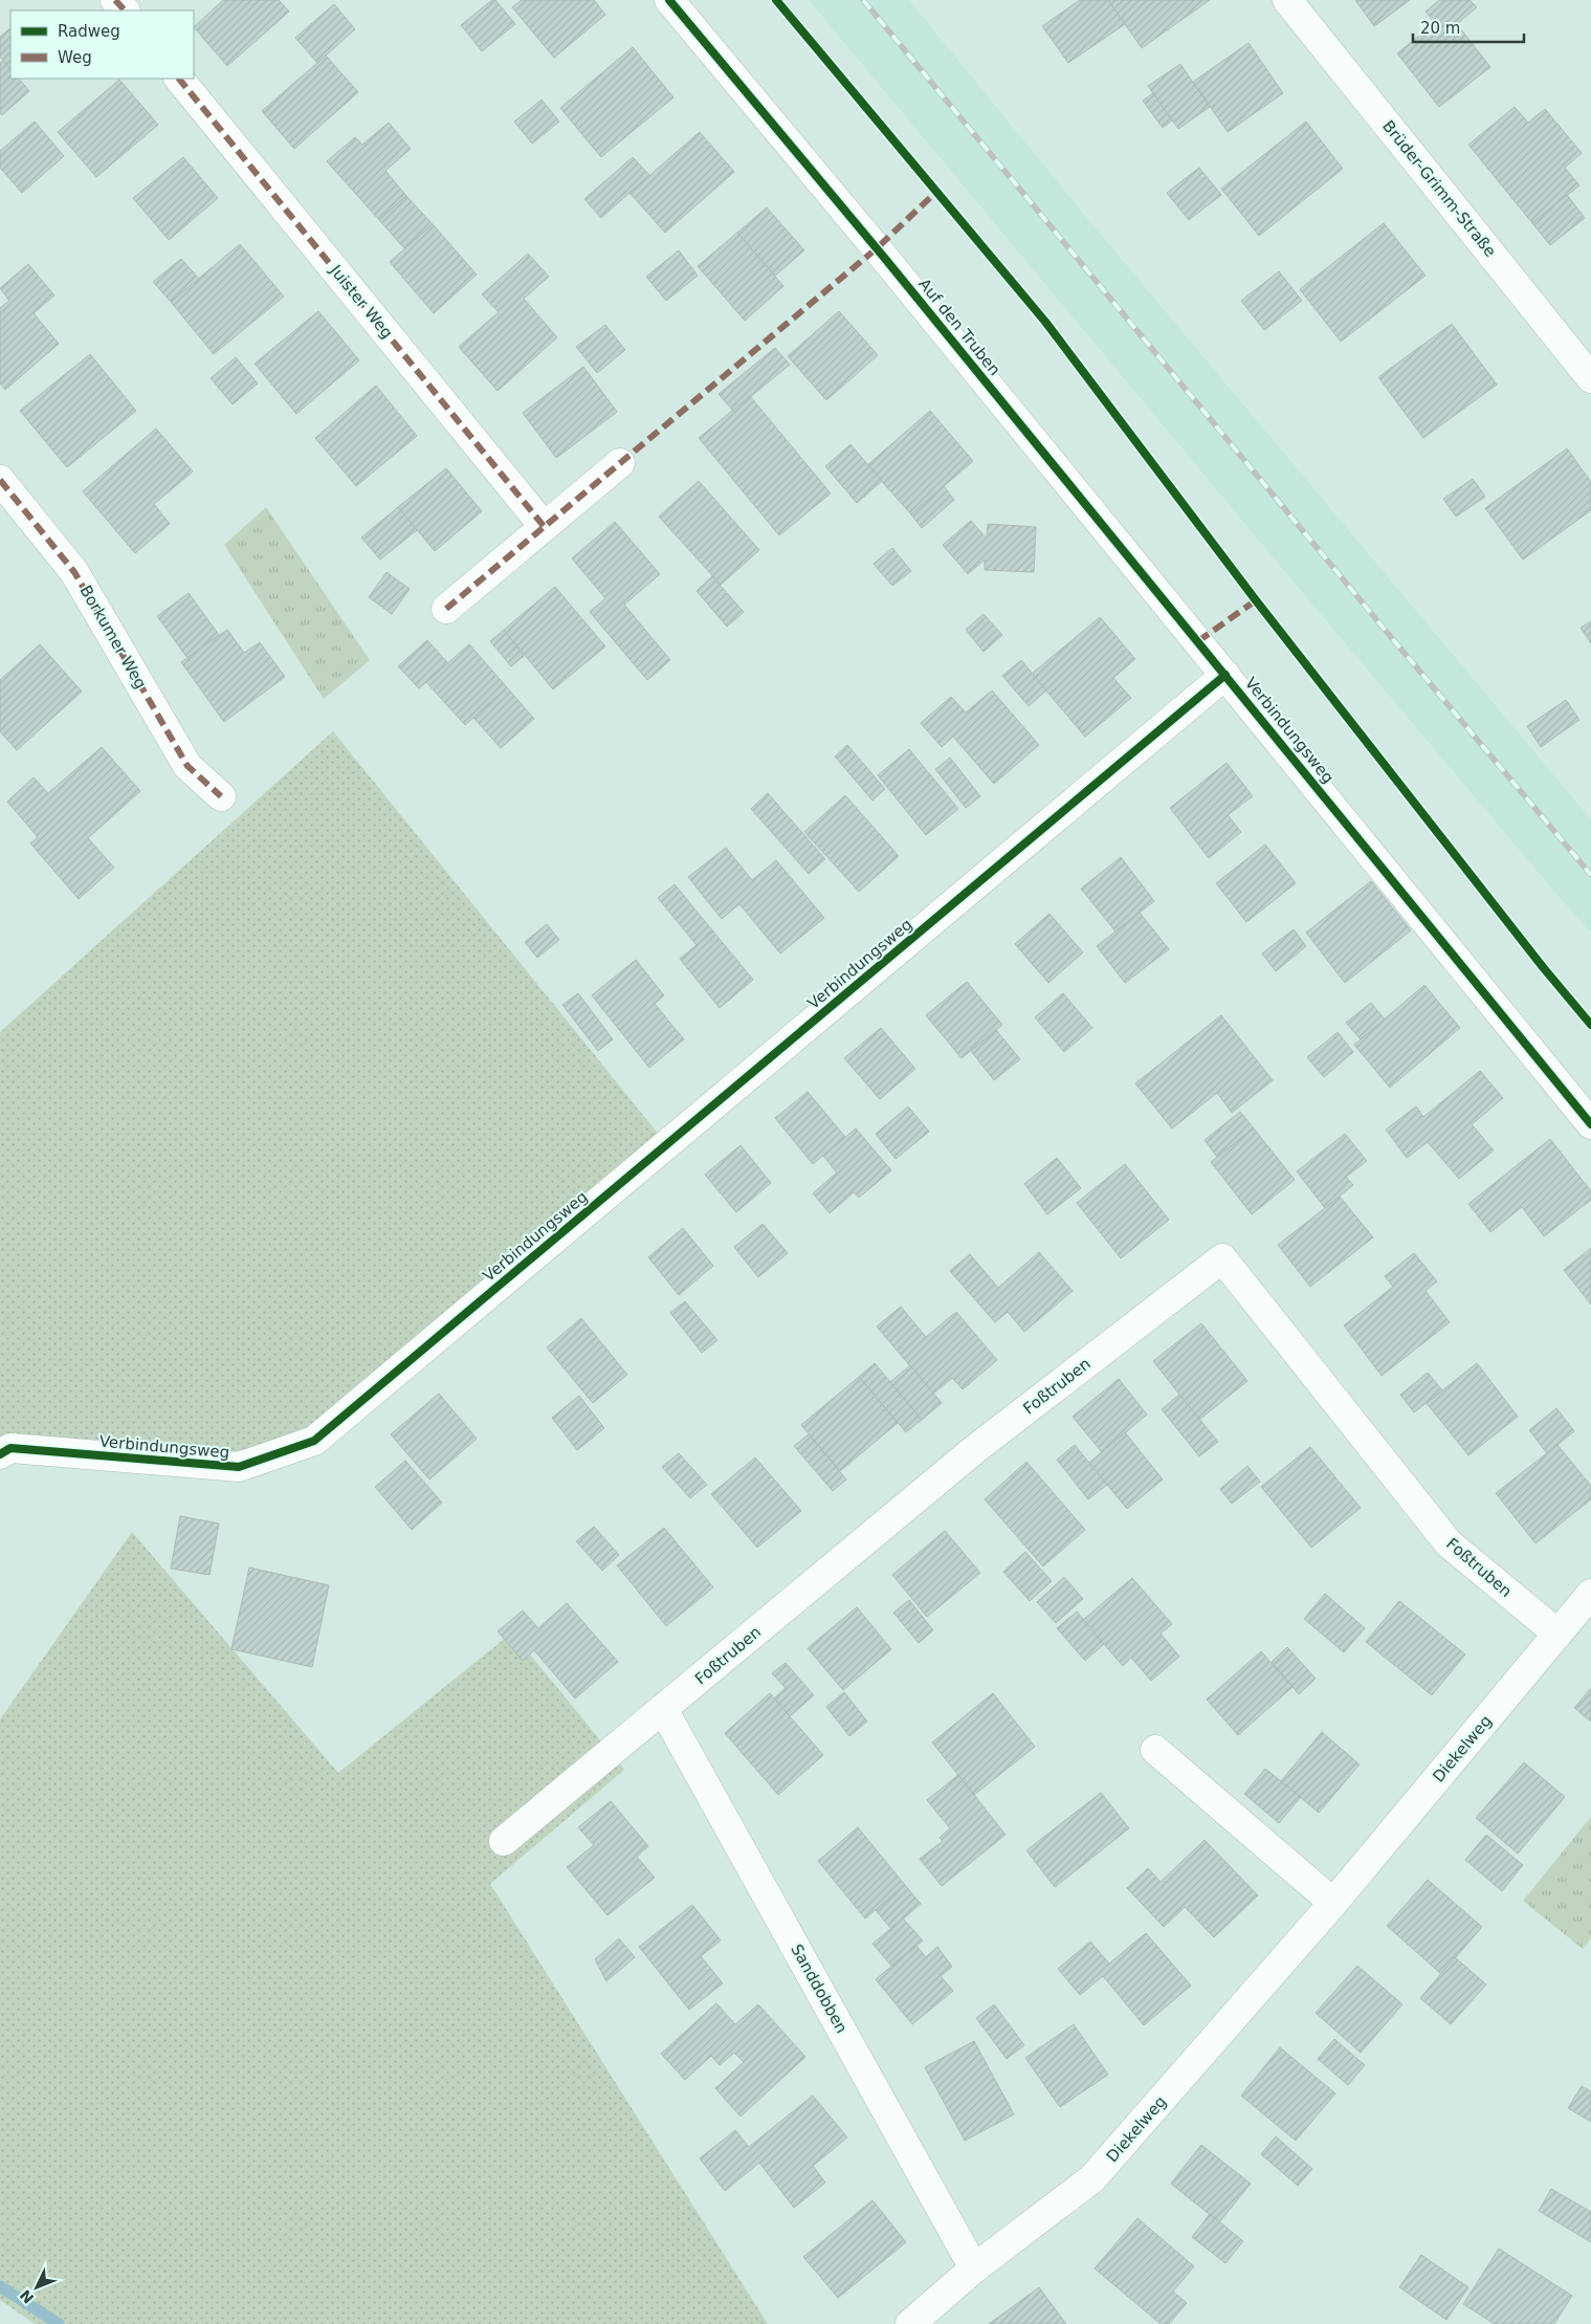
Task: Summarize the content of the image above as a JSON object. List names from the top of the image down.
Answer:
{
  "streets": {
    "street": [
      "Brüder-Grimm-Straße",
      "Juister Weg",
      "Auf den Truben",
      "Borkumer Weg",
      "Verbindungsweg",
      "Foßtruben",
      "Diekelweg",
      "Sanddobben"
    ]
  },
  "crossings": [
    ["Auf den Truben", "Verbindungsweg"],
    ["Foßtruben", "Diekelweg"],
    ["Foßtruben", "Sanddobben"],
    ["Diekelweg", "Sanddobben"]
  ],
  "legend": ["Radweg", "Weg"],
  "scale_bar": "20 m",
  "north": "bottom left"
}
